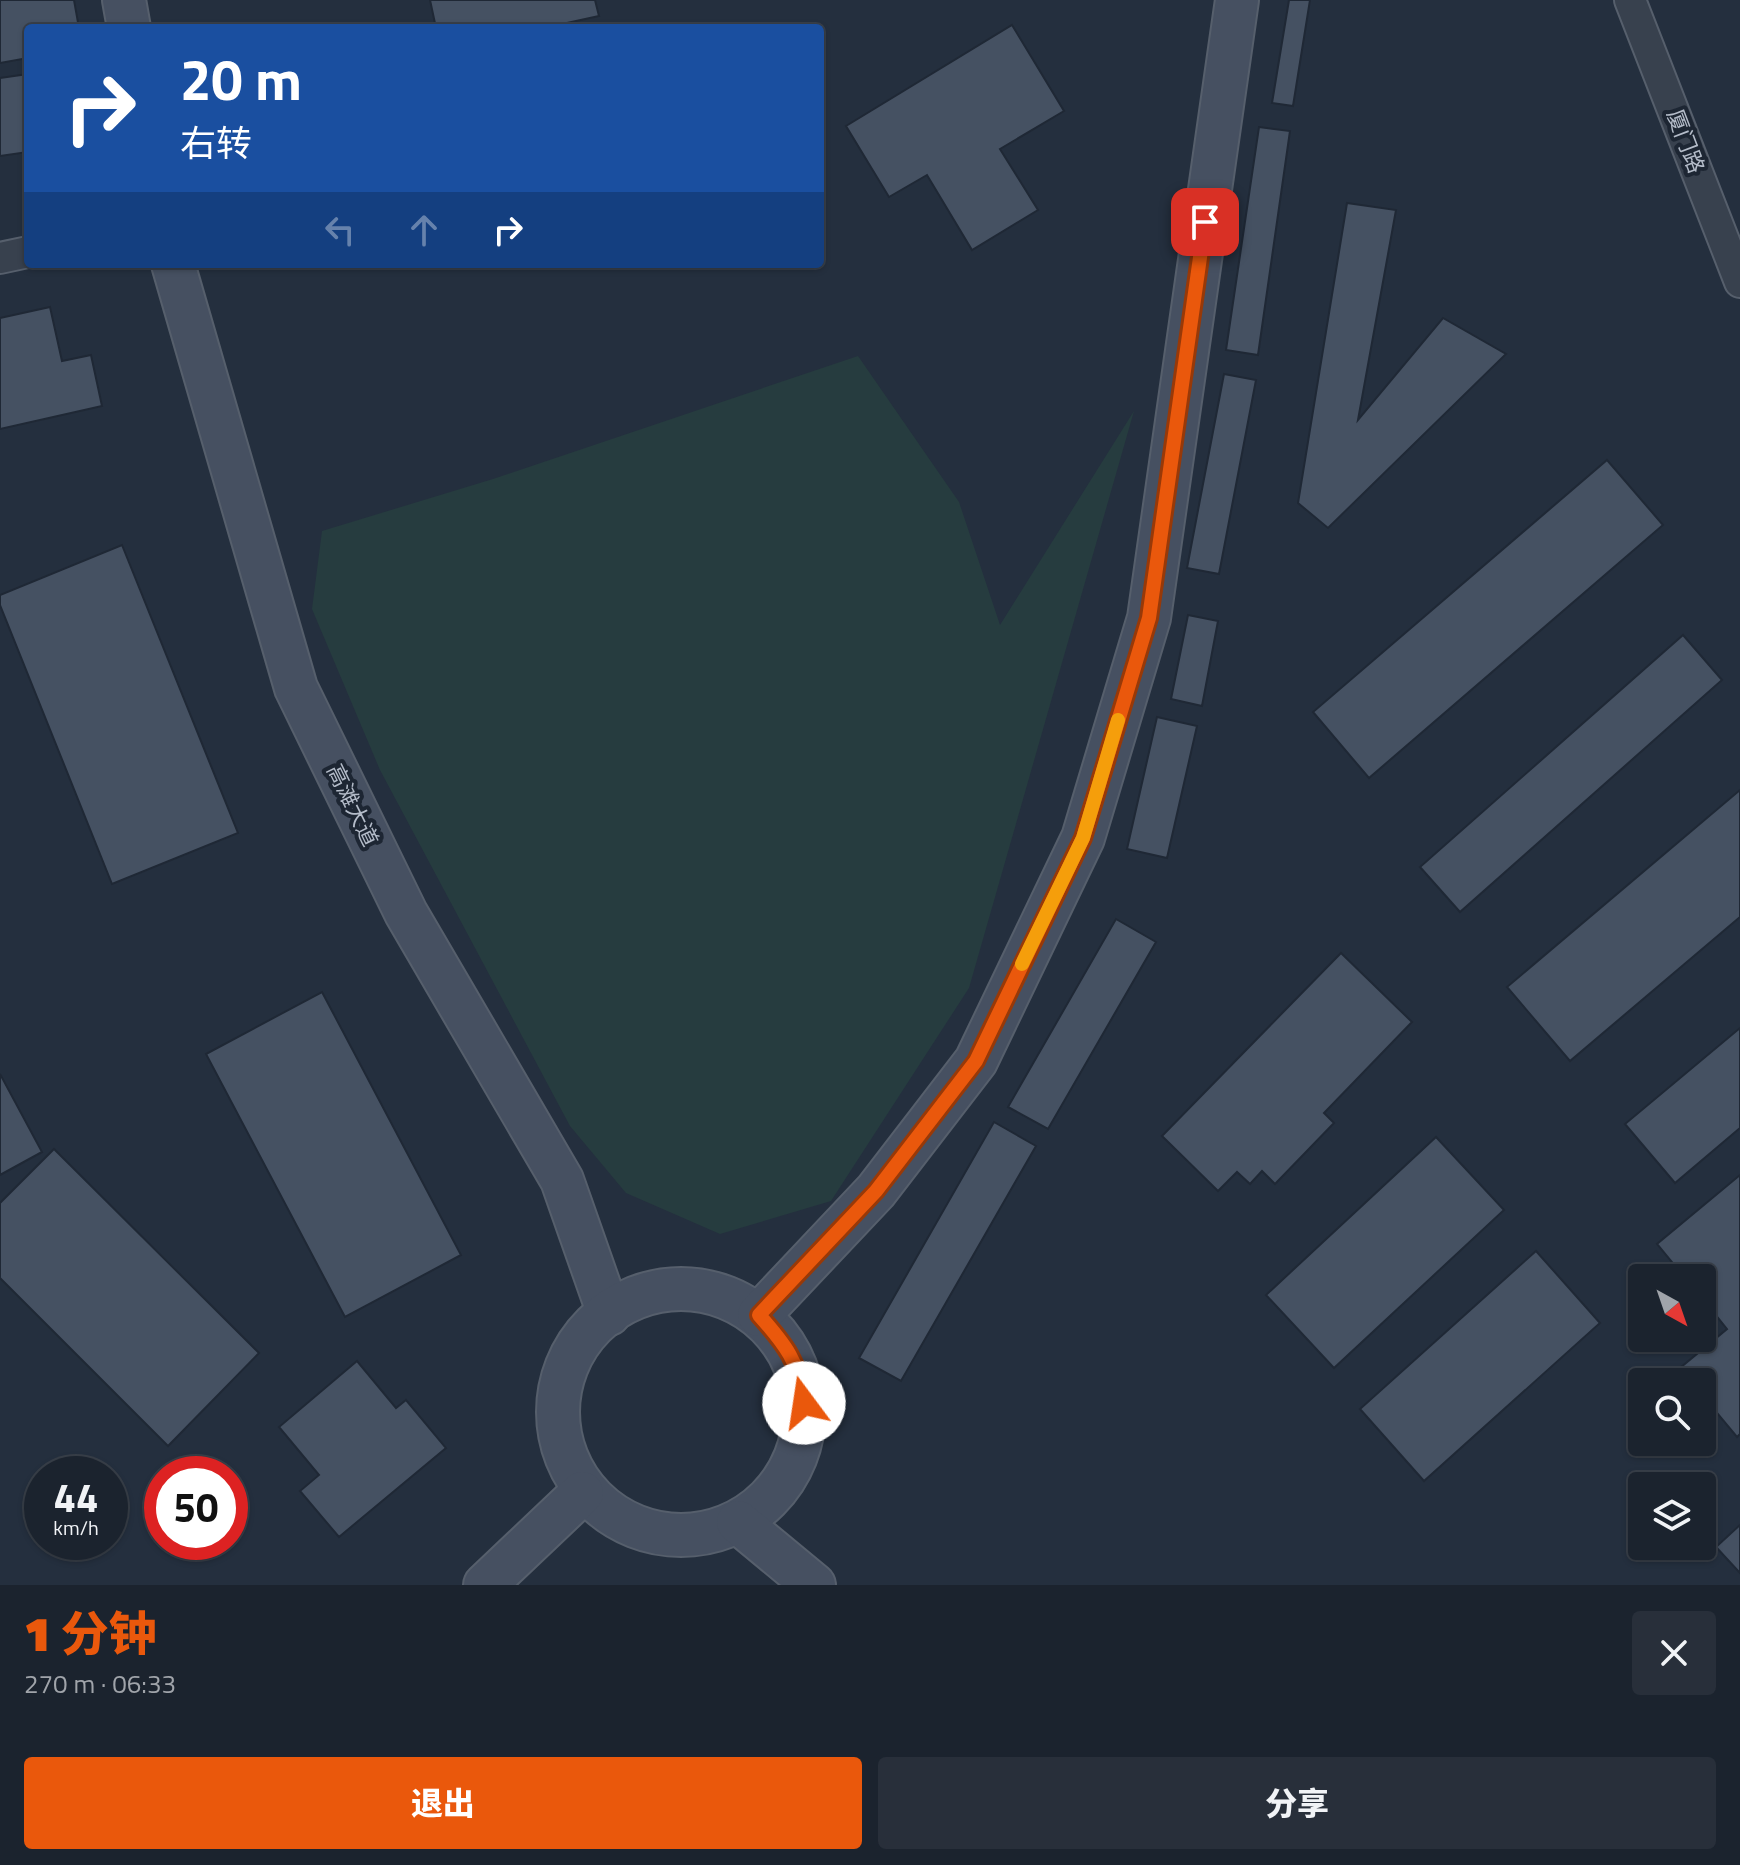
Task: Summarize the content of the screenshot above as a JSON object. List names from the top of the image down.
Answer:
{
  "streets": {
    "main road": ["高滩大道"],
    "street": ["厦门路"]
  },
  "north": "bottom right",
  "page": {
    "turn": ["20 m", "右转"],
    "speed": "44 km/h",
    "limit": "50",
    "heading": ["1 分钟", "270 m · 06:33"],
    "buttons": ["退出", "分享"]
  }
}
